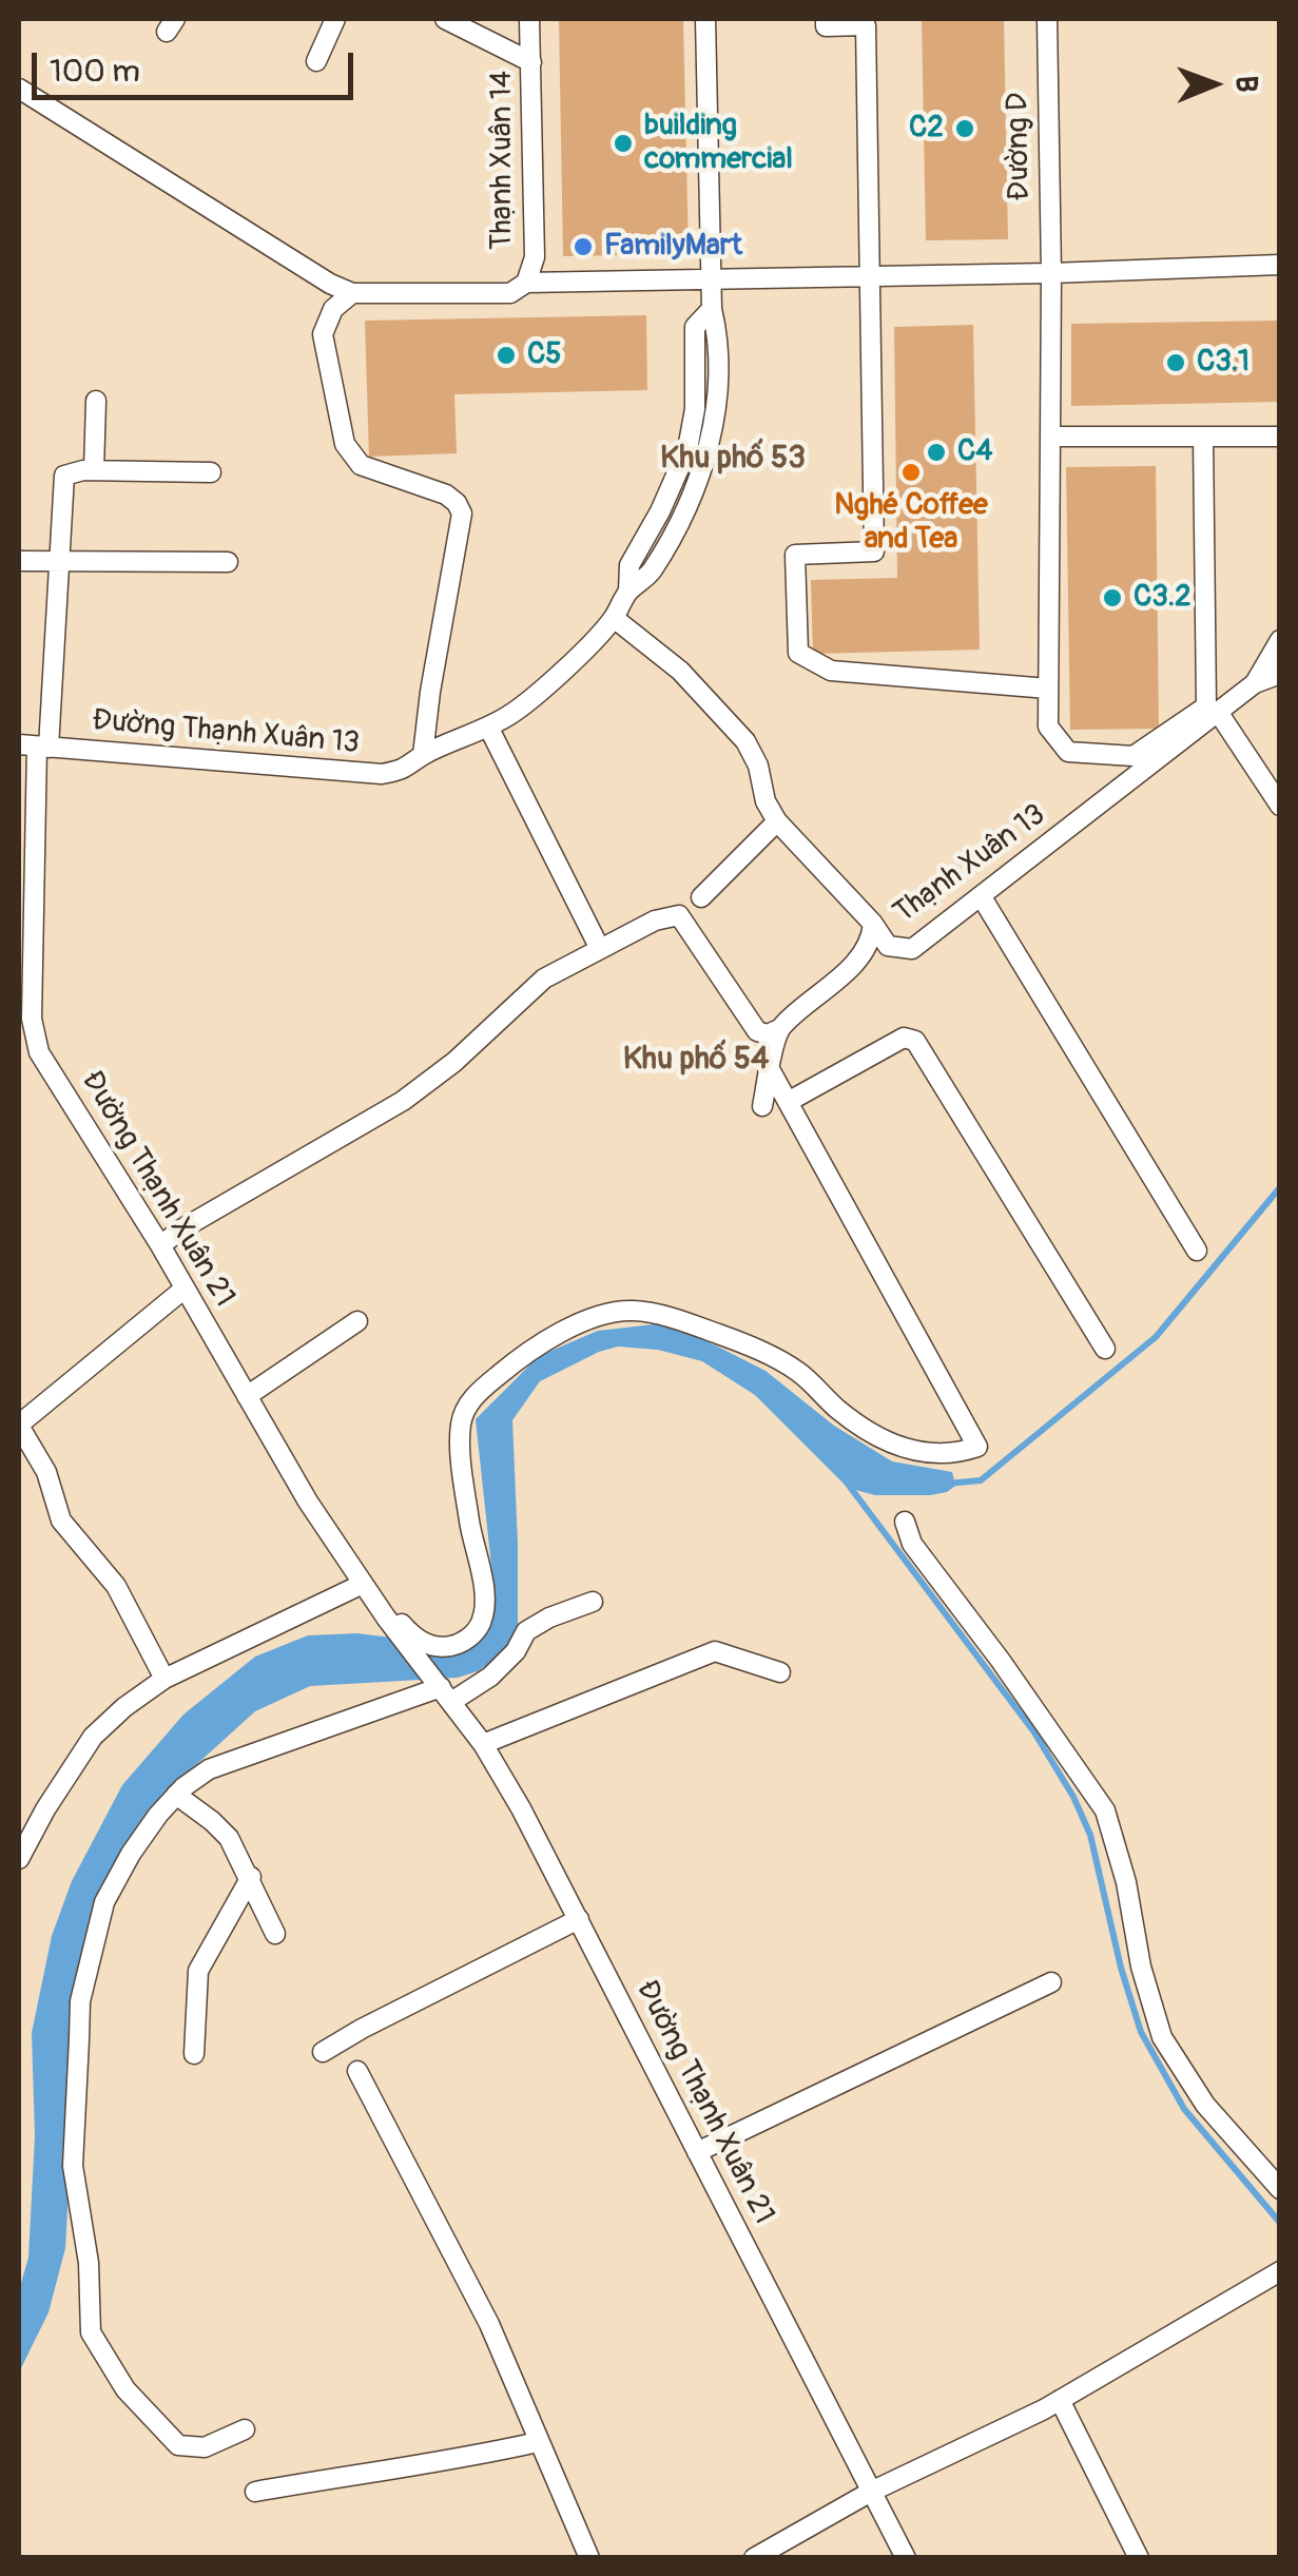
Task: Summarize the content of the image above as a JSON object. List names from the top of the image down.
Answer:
{
  "streets": {
    "street": [
      "Đường D",
      "Thạnh Xuân 14",
      "Đường Thạnh Xuân 13",
      "Thạnh Xuân 13",
      "Đường Thạnh Xuân 21"
    ]
  },
  "crossings": [
    ["Đường Thạnh Xuân 13", "Đường Thạnh Xuân 21"]
  ],
  "districts": ["Khu phố 53", "Khu phố 54"],
  "places": [
    "С2",
    "building commercial",
    "FamilyMart",
    "C5",
    "С3.1",
    "C4",
    "Nghé Coffee and Tea",
    "C3.2"
  ],
  "scale_bar": "100 m",
  "north": "right"
}
